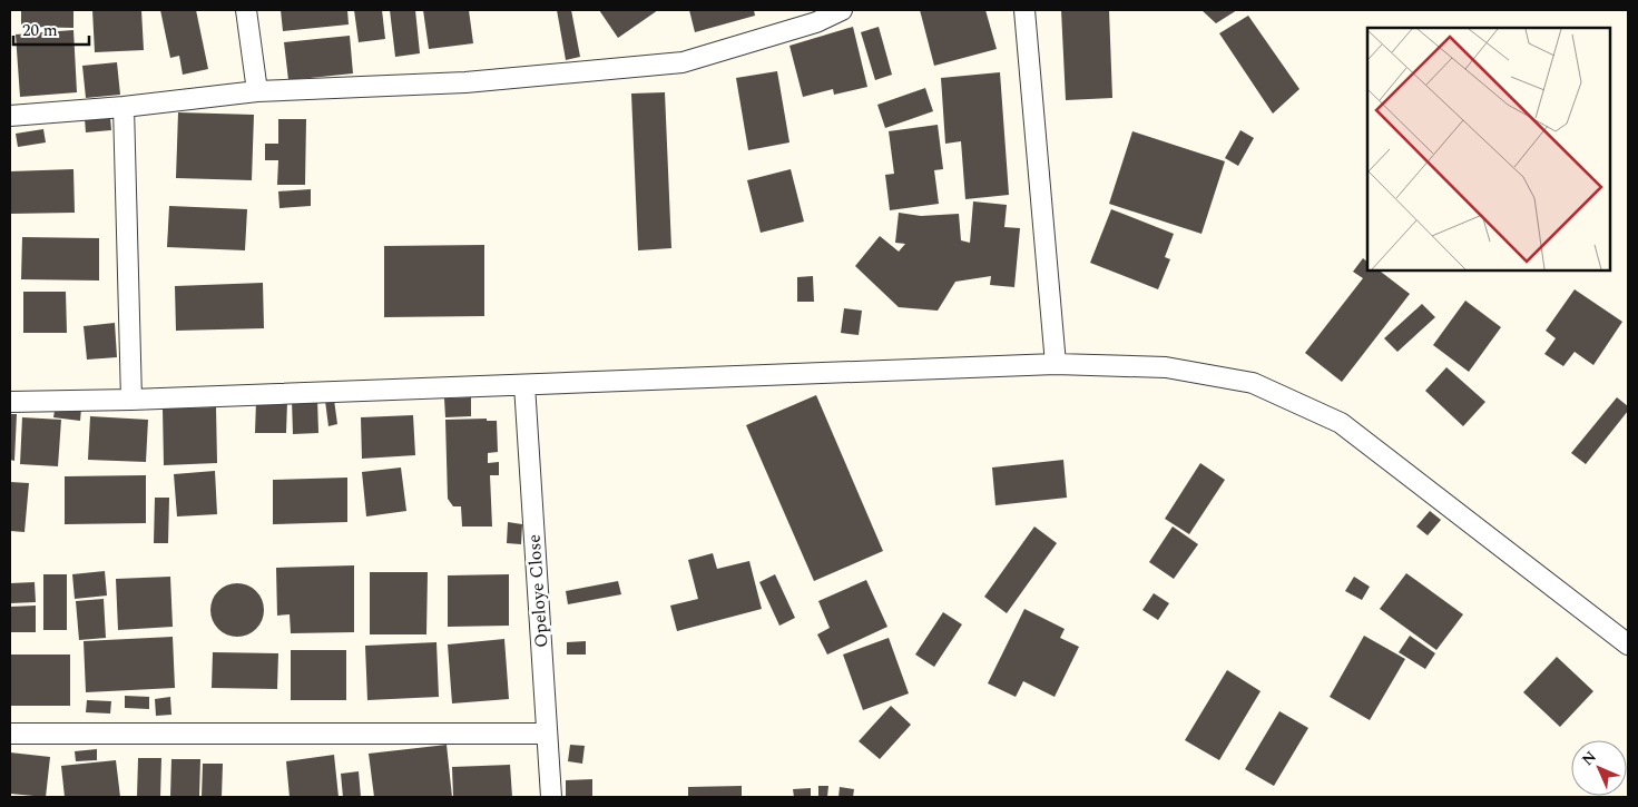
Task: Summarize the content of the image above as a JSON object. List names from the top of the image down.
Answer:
{
  "streets": {
    "street": ["Opeloye Close"]
  },
  "scale_bar": "20 m",
  "north": "top left"
}
